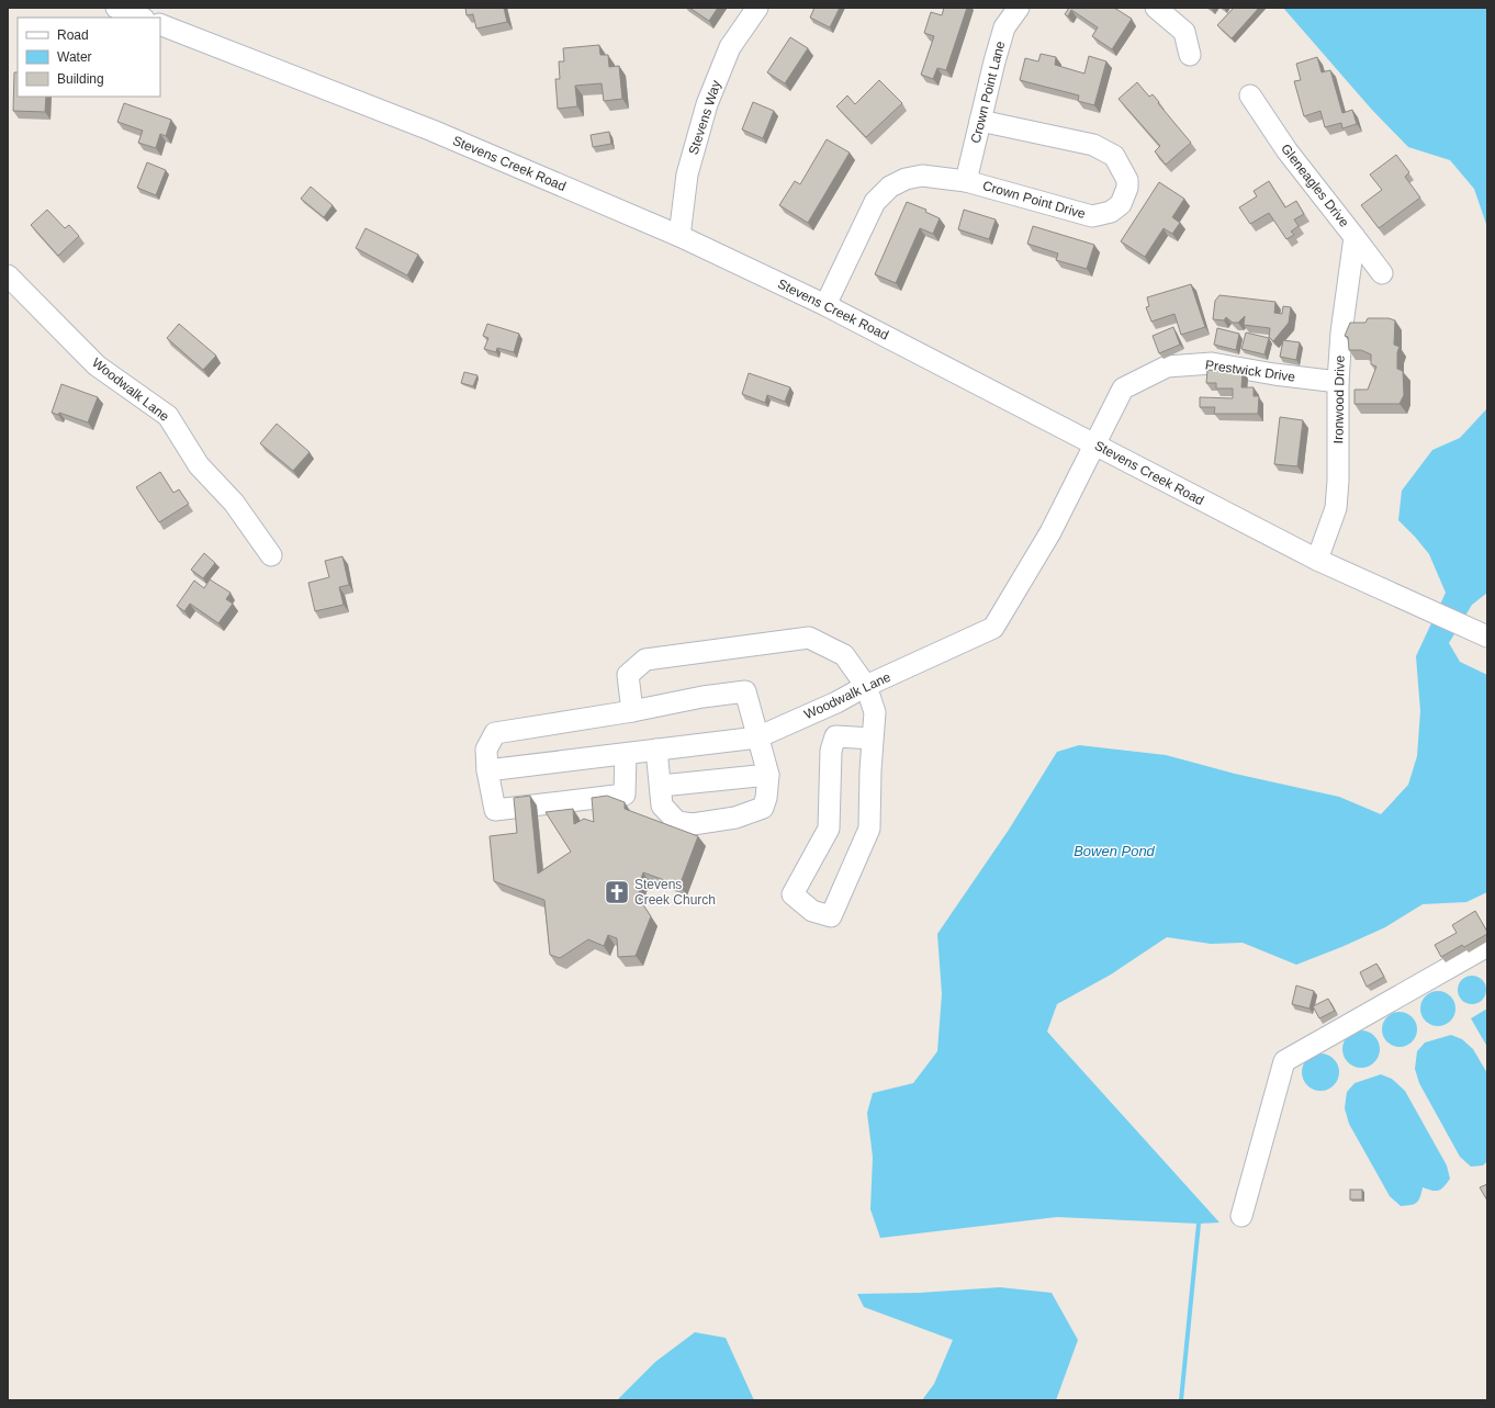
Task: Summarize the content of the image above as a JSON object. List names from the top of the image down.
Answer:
{
  "streets": {
    "street": [
      "Crown Point Lane",
      "Stevens Way",
      "Stevens Creek Road",
      "Gleneagles Drive",
      "Crown Point Drive",
      "Prestwick Drive",
      "Woodwalk Lane",
      "Ironwood Drive"
    ]
  },
  "crossings": [
    ["Crown Point Lane", "Crown Point Drive"],
    ["Stevens Way", "Stevens Creek Road"],
    ["Stevens Creek Road", "Crown Point Drive"],
    ["Stevens Creek Road", "Prestwick Drive"],
    ["Stevens Creek Road", "Woodwalk Lane"],
    ["Stevens Creek Road", "Ironwood Drive"],
    ["Gleneagles Drive", "Ironwood Drive"],
    ["Prestwick Drive", "Woodwalk Lane"],
    ["Prestwick Drive", "Ironwood Drive"]
  ],
  "water": ["Bowen Pond"],
  "places": {
    "church": ["Stevens Creek Church"]
  },
  "legend": ["Road", "Water", "Building"]
}
